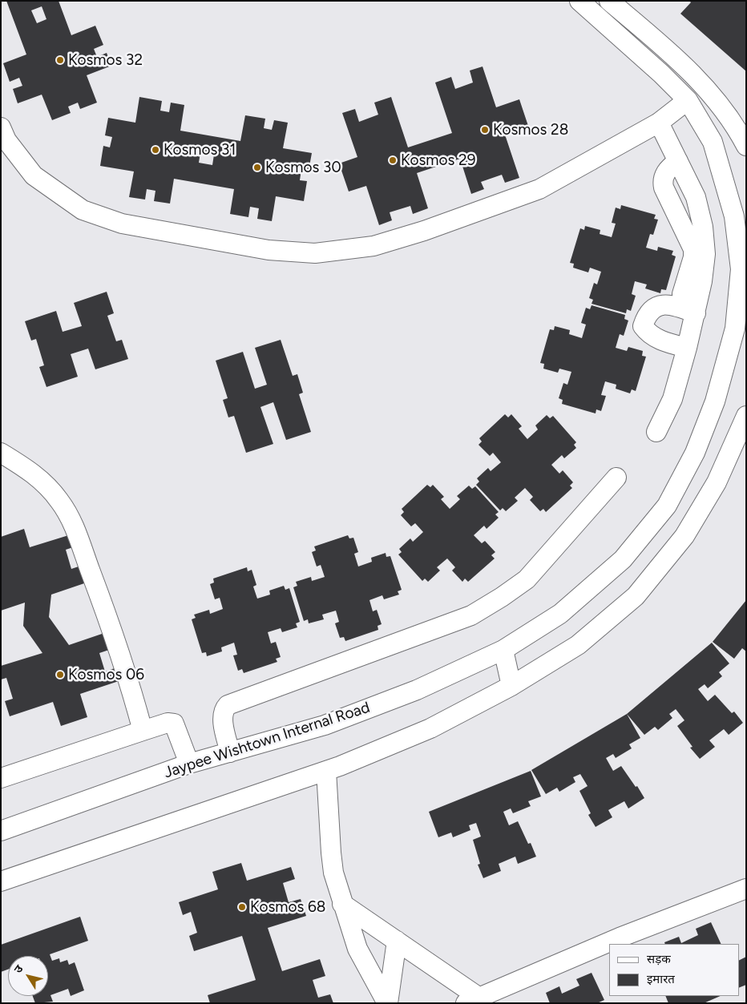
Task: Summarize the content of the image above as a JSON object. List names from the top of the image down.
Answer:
{
  "streets": {
    "street": ["Jaypee Wishtown Internal Road"]
  },
  "places": [
    "Kosmos 32",
    "Kosmos 28",
    "Kosmos 31",
    "Kosmos 29",
    "Kosmos 30",
    "Kosmos 06",
    "Kosmos 68"
  ],
  "legend": ["सड़क", "इमारत"],
  "north": "top left"
}
